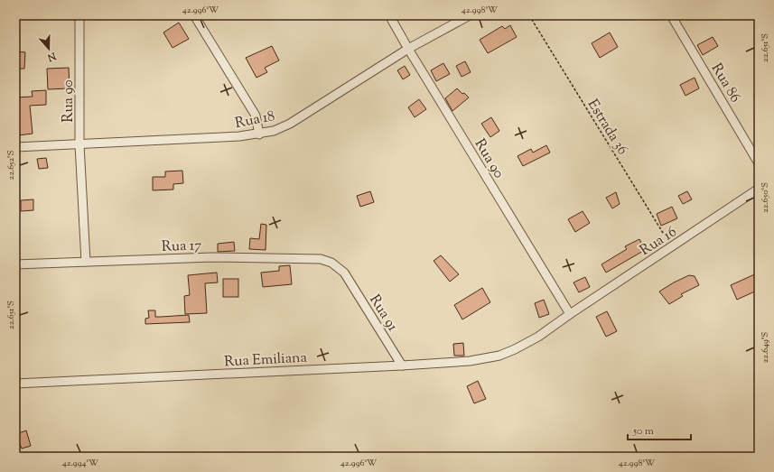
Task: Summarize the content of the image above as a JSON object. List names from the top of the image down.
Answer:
{
  "streets": {
    "street": [
      "Rua 86",
      "Rua 90",
      "Rua 18",
      "Rua 16",
      "Rua 17",
      "Rua 91",
      "Rua Emiliana"
    ],
    "path": ["Estrada 36"]
  },
  "crossings": [
    ["Rua 90", "Rua 18"],
    ["Rua 90", "Rua 16"],
    ["Rua 90", "Rua 17"],
    ["Rua 90", "Rua Emiliana"],
    ["Estrada 36", "Rua 16"],
    ["Rua 16", "Rua Emiliana"],
    ["Rua 17", "Rua 91"],
    ["Rua 91", "Rua Emiliana"]
  ],
  "scale_bar": "50 m",
  "north": "bottom",
  "coordinates": [
    "42.996°W",
    "42.998°W",
    "22.651°S",
    "22.652°S",
    "22.650°S",
    "22.649°S",
    "42.994°W"
  ]
}
